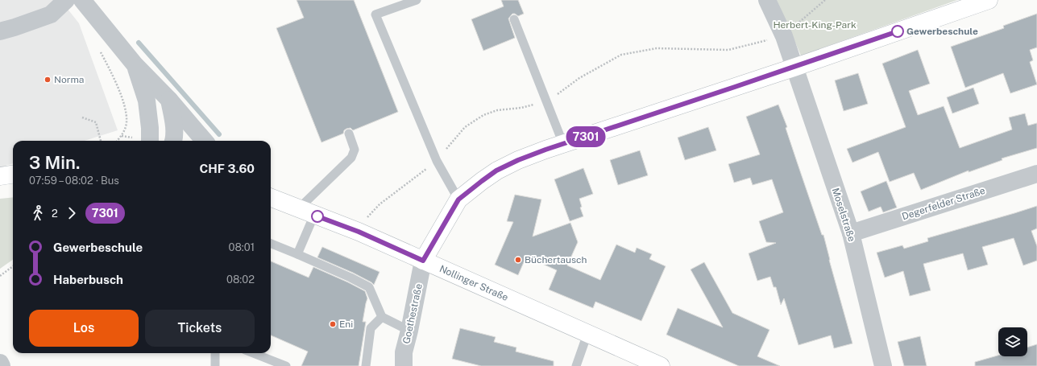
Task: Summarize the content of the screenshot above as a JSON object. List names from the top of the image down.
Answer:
{
  "streets": {
    "street": [
      "Degerfelder Straße",
      "Moselstraße",
      "Nollinger Straße",
      "Goethestraße"
    ]
  },
  "crossings": [
    ["Degerfelder Straße", "Moselstraße"],
    ["Nollinger Straße", "Goethestraße"]
  ],
  "parks": ["Herbert-King-Park"],
  "places": [
    "Gewerbeschule",
    "Norma",
    "Büchertausch",
    "Eni"
  ],
  "lines": ["bus line 7301"],
  "page": {
    "on_map": "7301",
    "heading": ["3 Min.", "07:59 – 08:02 · Bus", "CHF 3.60"],
    "legs": ["2", "7301"],
    "list": [
      {
        "name": "Gewerbeschule",
        "value": "08:01"
      },
      {
        "name": "Haberbusch",
        "value": "08:02"
      }
    ],
    "buttons": ["Los", "Tickets"]
  }
}
